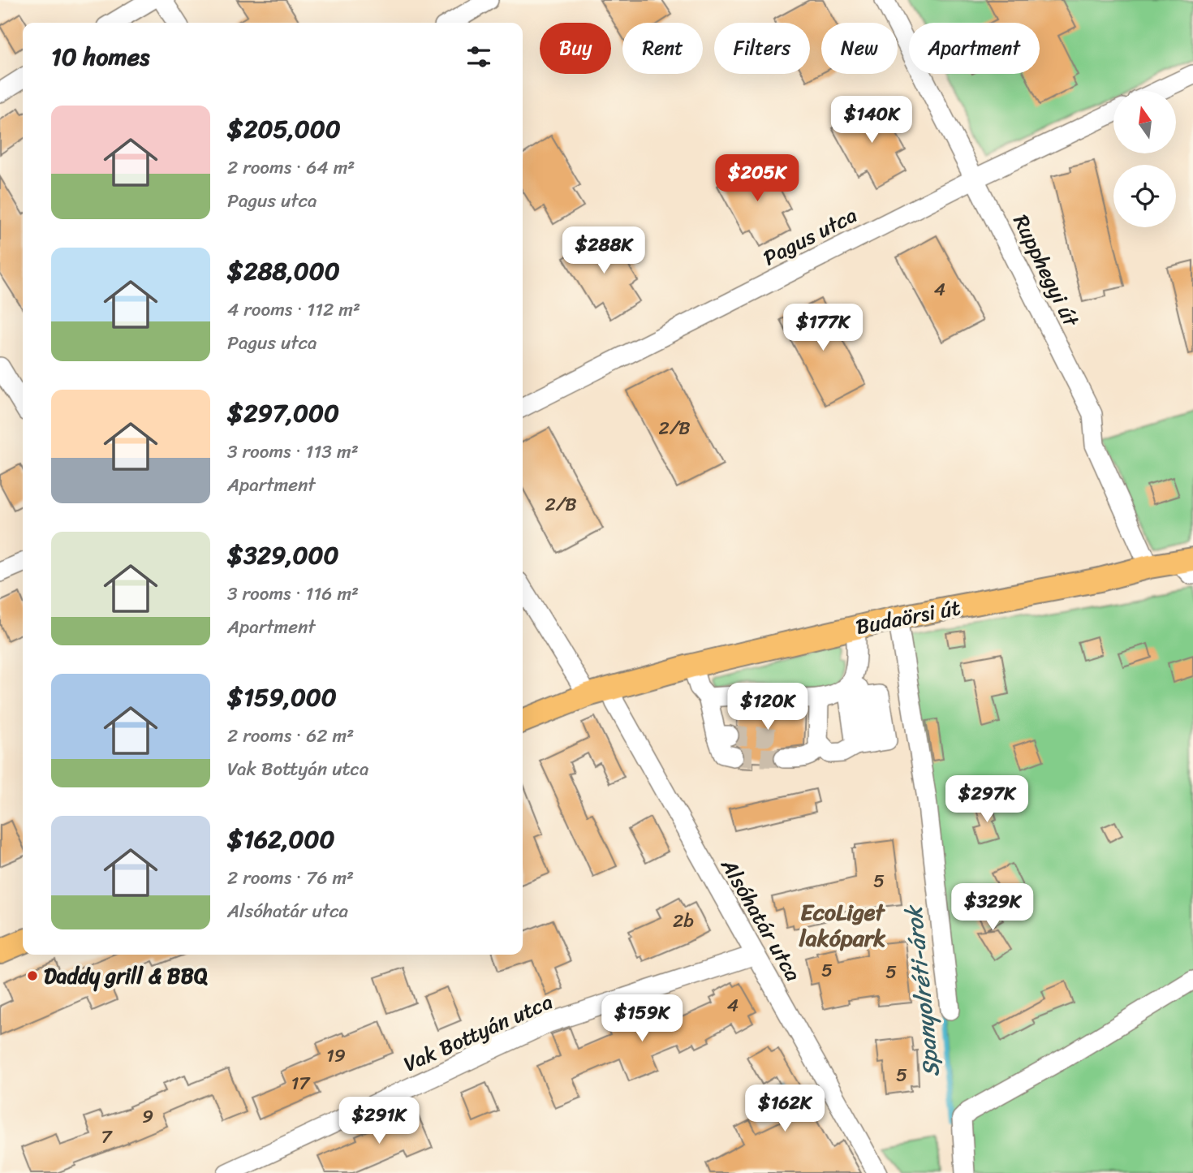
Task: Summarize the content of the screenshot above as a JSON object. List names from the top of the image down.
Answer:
{
  "streets": {
    "main road": ["Budaörsi út"],
    "street": [
      "Pagus utca",
      "Rupphegyi út",
      "Alsóhatár utca",
      "Vak Bottyán utca"
    ]
  },
  "crossings": [
    ["Pagus utca", "Rupphegyi út"],
    ["Rupphegyi út", "Budaörsi út"],
    ["Budaörsi út", "Alsóhatár utca"],
    ["Alsóhatár utca", "Vak Bottyán utca"]
  ],
  "districts": ["EcoLiget lakópark"],
  "water": ["Spanyolréti-árok"],
  "places": ["Daddy grill & BBQ"],
  "house_numbers": [
    "4",
    "2/B",
    "2/B",
    "5",
    "2b",
    "5",
    "5",
    "4",
    "19",
    "5",
    "17",
    "9",
    "7"
  ],
  "north": "top",
  "page": {
    "chip": [
      "Buy",
      "Rent",
      "Filters",
      "New",
      "Apartment"
    ],
    "heading": "10 homes",
    "list": [
      {
        "name": "$205,000",
        "note": "2 rooms · 64 m² · Pagus utca"
      },
      {
        "name": "$288,000",
        "note": "4 rooms · 112 m² · Pagus utca"
      },
      {
        "name": "$297,000",
        "note": "3 rooms · 113 m² · Apartment"
      },
      {
        "name": "$329,000",
        "note": "3 rooms · 116 m² · Apartment"
      },
      {
        "name": "$159,000",
        "note": "2 rooms · 62 m² · Vak Bottyán utca"
      },
      {
        "name": "$162,000",
        "note": "2 rooms · 76 m² · Alsóhatár utca"
      }
    ],
    "price": [
      "$140K",
      "$205K",
      "$288K",
      "$177K",
      "$120K",
      "$297K",
      "$329K",
      "$159K",
      "$162K",
      "$291K"
    ]
  }
}
